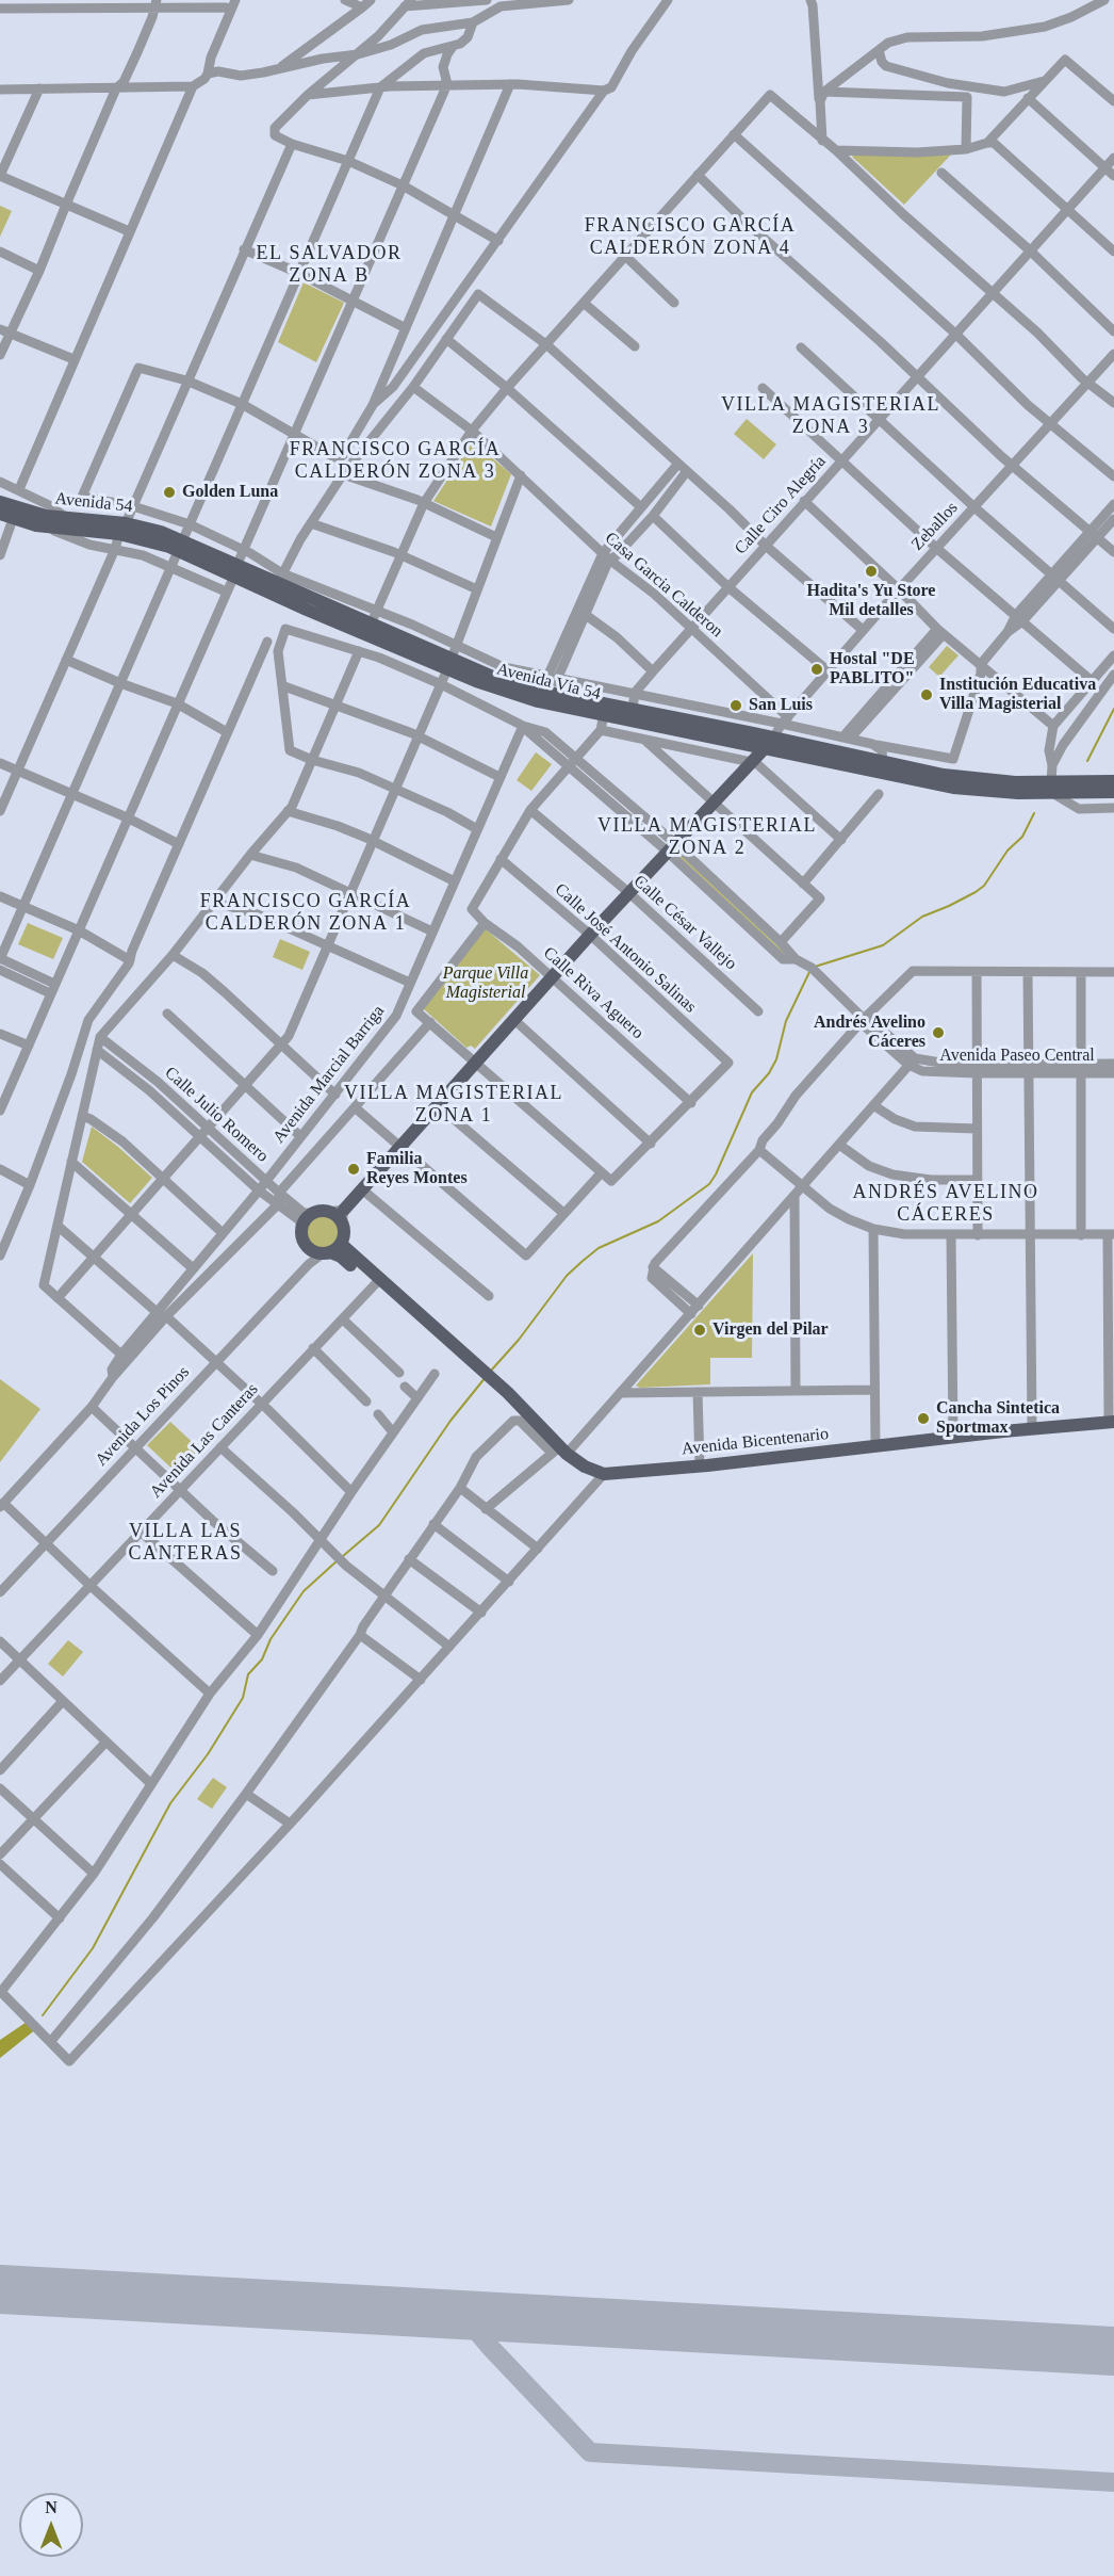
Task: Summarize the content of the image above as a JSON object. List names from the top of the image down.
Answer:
{
  "streets": {
    "main road": ["Avenida 54", "Avenida Vía 54", "Avenida Bicentenario"],
    "street": [
      "Calle Ciro Alegría",
      "Zeballos",
      "Casa Garcia Calderon",
      "Calle César Vallejo",
      "Calle José Antonio Salinas",
      "Calle Riva Aguero",
      "Avenida Paseo Central",
      "Avenida Marcial Barriga",
      "Calle Julio Romero",
      "Avenida Los Pinos",
      "Avenida Las Canteras"
    ]
  },
  "crossings": [
    ["Avenida 54", "Avenida Vía 54"],
    ["Calle Ciro Alegría", "Casa Garcia Calderon"],
    ["Calle Ciro Alegría", "Avenida Vía 54"],
    ["Zeballos", "Casa Garcia Calderon"],
    ["Zeballos", "Avenida Vía 54"],
    ["Casa Garcia Calderon", "Avenida Vía 54"],
    ["Calle José Antonio Salinas", "Calle Riva Aguero"],
    ["Avenida Marcial Barriga", "Calle Julio Romero"],
    ["Calle Julio Romero", "Avenida Los Pinos"]
  ],
  "districts": [
    "FRANCISCO GARCÍA CALDERÓN ZONA 4",
    "EL SALVADOR ZONA B",
    "VILLA MAGISTERIAL ZONA 3",
    "FRANCISCO GARCÍA CALDERÓN ZONA 3",
    "VILLA MAGISTERIAL ZONA 2",
    "FRANCISCO GARCÍA CALDERÓN ZONA 1",
    "VILLA MAGISTERIAL ZONA 1",
    "ANDRÉS AVELINO CÁCERES",
    "VILLA LAS CANTERAS"
  ],
  "parks": ["Parque Villa Magisterial"],
  "places": [
    "Golden Luna",
    "Hadita's Yu Store Mil detalles",
    "Hostal \"DE PABLITO\"",
    "Institución Educativa Villa Magisterial",
    "San Luis",
    "Andrés Avelino Cáceres",
    "Familia Reyes Montes",
    "Virgen del Pilar",
    "Cancha Sintetica Sportmax"
  ],
  "north": "top"
}
